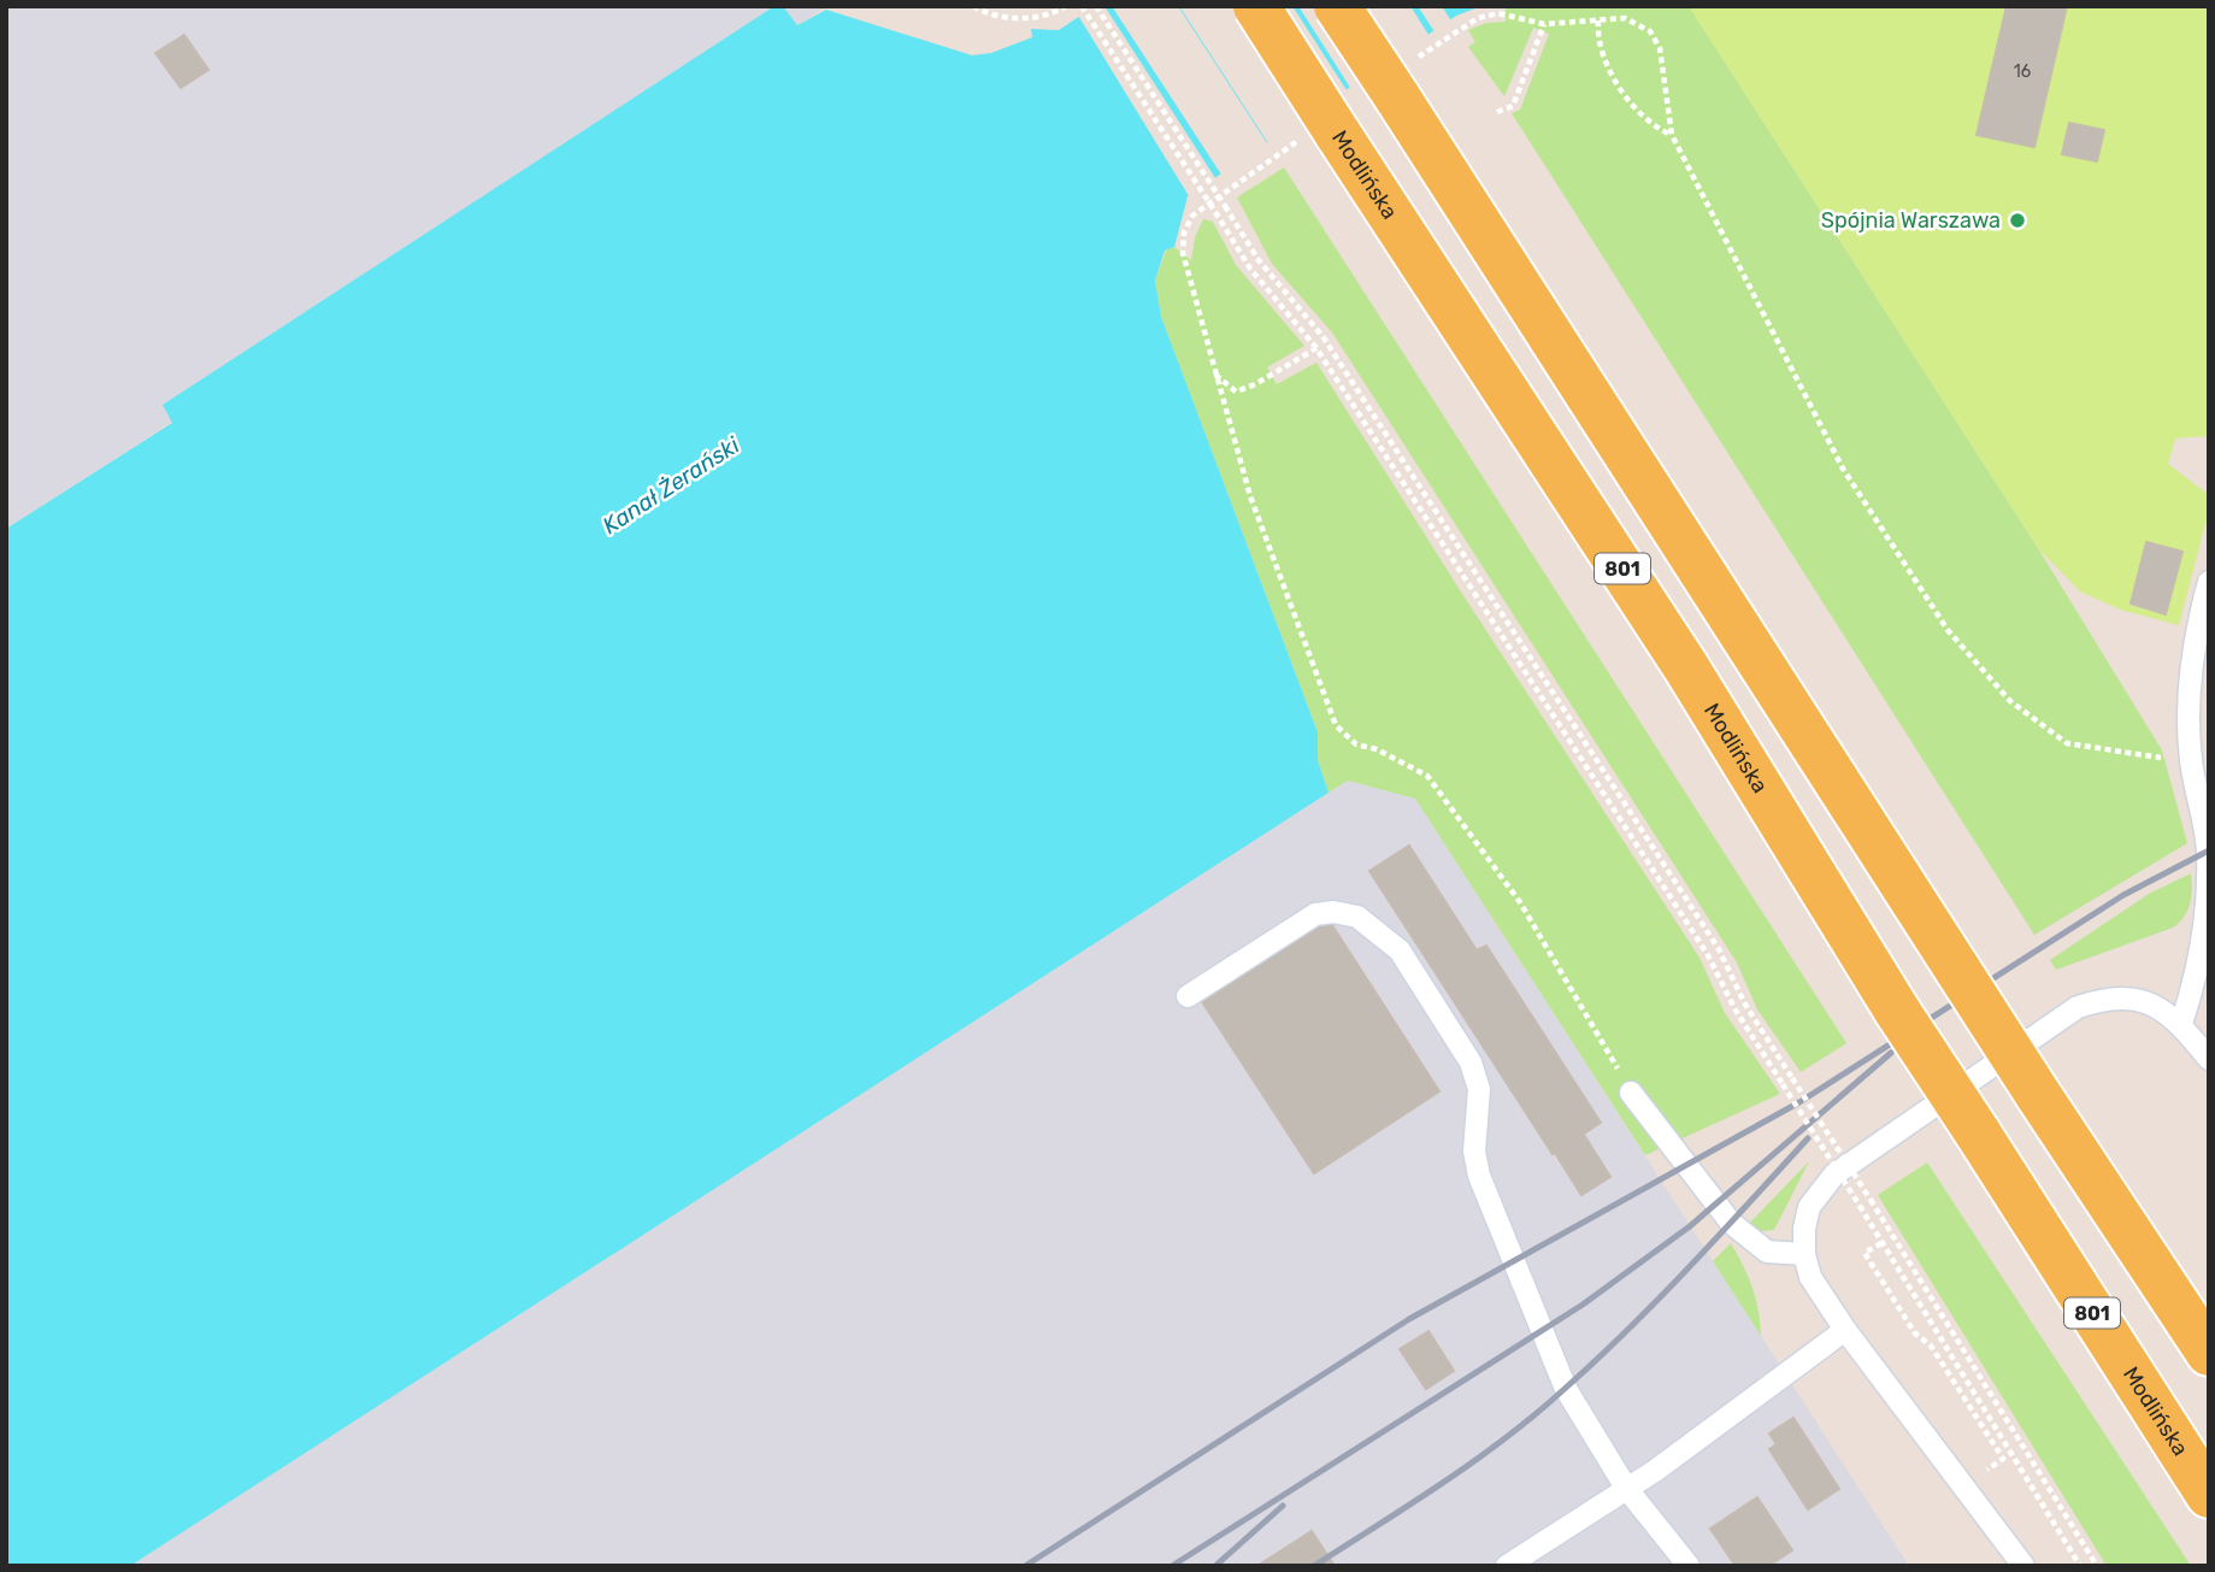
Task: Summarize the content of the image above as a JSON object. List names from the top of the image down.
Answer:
{
  "streets": {
    "main road": ["Modlińska", "801"]
  },
  "water": ["Kanał Żerański"],
  "places": ["Spójnia Warszawa"],
  "house_numbers": ["16"]
}
